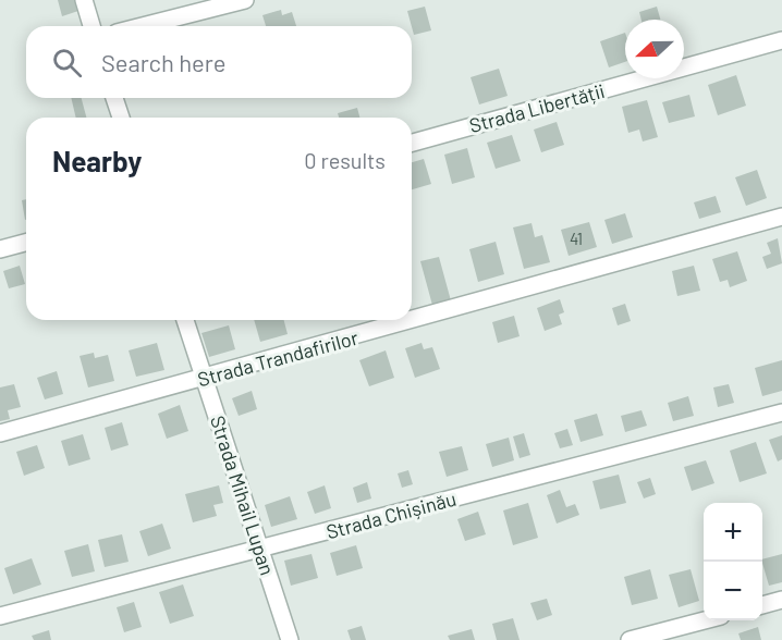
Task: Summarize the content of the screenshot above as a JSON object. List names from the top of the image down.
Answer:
{
  "streets": {
    "street": [
      "Strada Libertății",
      "Strada Trandafirilor",
      "Strada Mihail Lupan",
      "Strada Chișinău"
    ]
  },
  "crossings": [
    ["Strada Trandafirilor", "Strada Mihail Lupan"],
    ["Strada Mihail Lupan", "Strada Chișinău"]
  ],
  "house_numbers": ["41"],
  "north": "left",
  "page": {
    "search": "Search here",
    "heading": ["Nearby", "0 results"],
    "map_buttons": ["+", "−"]
  }
}
